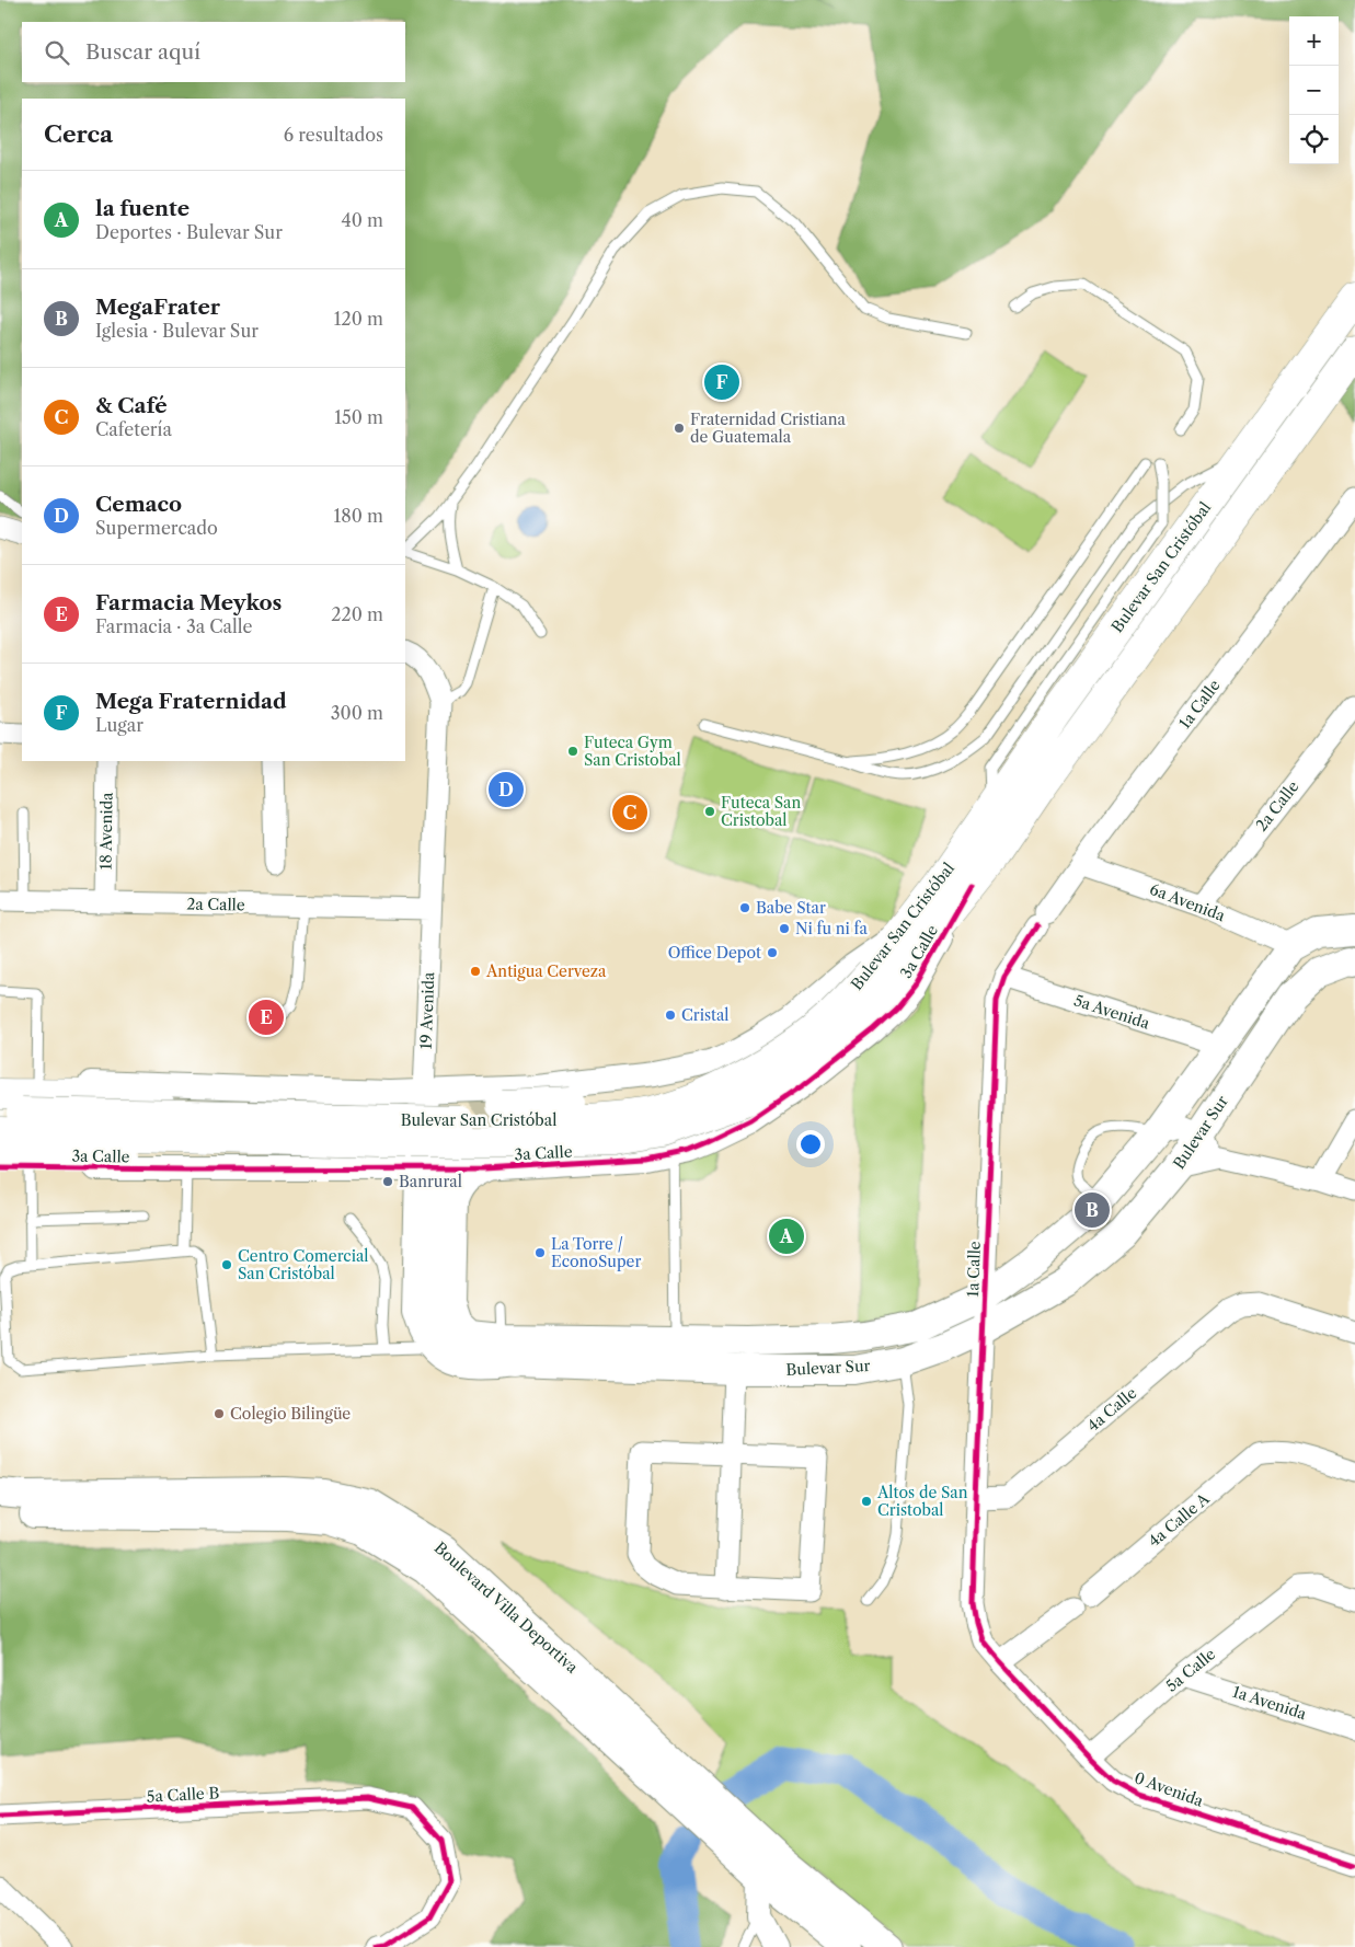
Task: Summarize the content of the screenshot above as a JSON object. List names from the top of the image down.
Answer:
{
  "streets": {
    "main road": [
      "Bulevar San Cristóbal",
      "19 Avenida",
      "Bulevar Sur",
      "Boulevard Villa Deportiva"
    ],
    "street": [
      "1a Calle",
      "2a Calle",
      "18 Avenida",
      "6a Avenida",
      "3a Calle",
      "5a Avenida",
      "4a Calle",
      "4a Calle A",
      "5a Calle",
      "1a Avenida",
      "0 Avenida",
      "5a Calle B"
    ]
  },
  "crossings": [
    ["Bulevar San Cristóbal", "3a Calle"],
    ["1a Calle", "6a Avenida"],
    ["1a Calle", "5a Avenida"],
    ["1a Calle", "Bulevar Sur"],
    ["1a Calle", "4a Calle"],
    ["1a Calle", "0 Avenida"],
    ["2a Calle", "18 Avenida"],
    ["2a Calle", "6a Avenida"],
    ["2a Calle", "19 Avenida"],
    ["6a Avenida", "Bulevar Sur"],
    ["3a Calle", "19 Avenida"],
    ["19 Avenida", "Bulevar Sur"],
    ["5a Avenida", "Bulevar Sur"],
    ["5a Calle", "1a Avenida"],
    ["5a Calle", "0 Avenida"]
  ],
  "places": [
    "Fraternidad Cristiana de Guatemala",
    "Futeca Gym San Cristobal",
    "Futeca San Cristobal",
    "Babe Star",
    "Ni fu ni fa",
    "Office Depot",
    "Antigua Cerveza",
    "Cristal",
    "Banrural",
    "La Torre / EconoSuper",
    "Centro Comercial San Cristóbal",
    "Colegio Bilingüe",
    "Altos de San Cristobal"
  ],
  "page": {
    "map_buttons": ["+", "−"],
    "search": "Buscar aquí",
    "heading": ["Cerca", "6 resultados"],
    "list": [
      {
        "mark": "A",
        "name": "la fuente",
        "note": "Deportes · Bulevar Sur",
        "value": "40 m"
      },
      {
        "mark": "B",
        "name": "MegaFrater",
        "note": "Iglesia · Bulevar Sur",
        "value": "120 m"
      },
      {
        "mark": "C",
        "name": "& Café",
        "note": "Cafetería",
        "value": "150 m"
      },
      {
        "mark": "D",
        "name": "Cemaco",
        "note": "Supermercado",
        "value": "180 m"
      },
      {
        "mark": "E",
        "name": "Farmacia Meykos",
        "note": "Farmacia · 3a Calle",
        "value": "220 m"
      },
      {
        "mark": "F",
        "name": "Mega Fraternidad",
        "note": "Lugar",
        "value": "300 m"
      }
    ],
    "pins": [
      "F",
      "D",
      "C",
      "E",
      "B",
      "A"
    ]
  }
}
